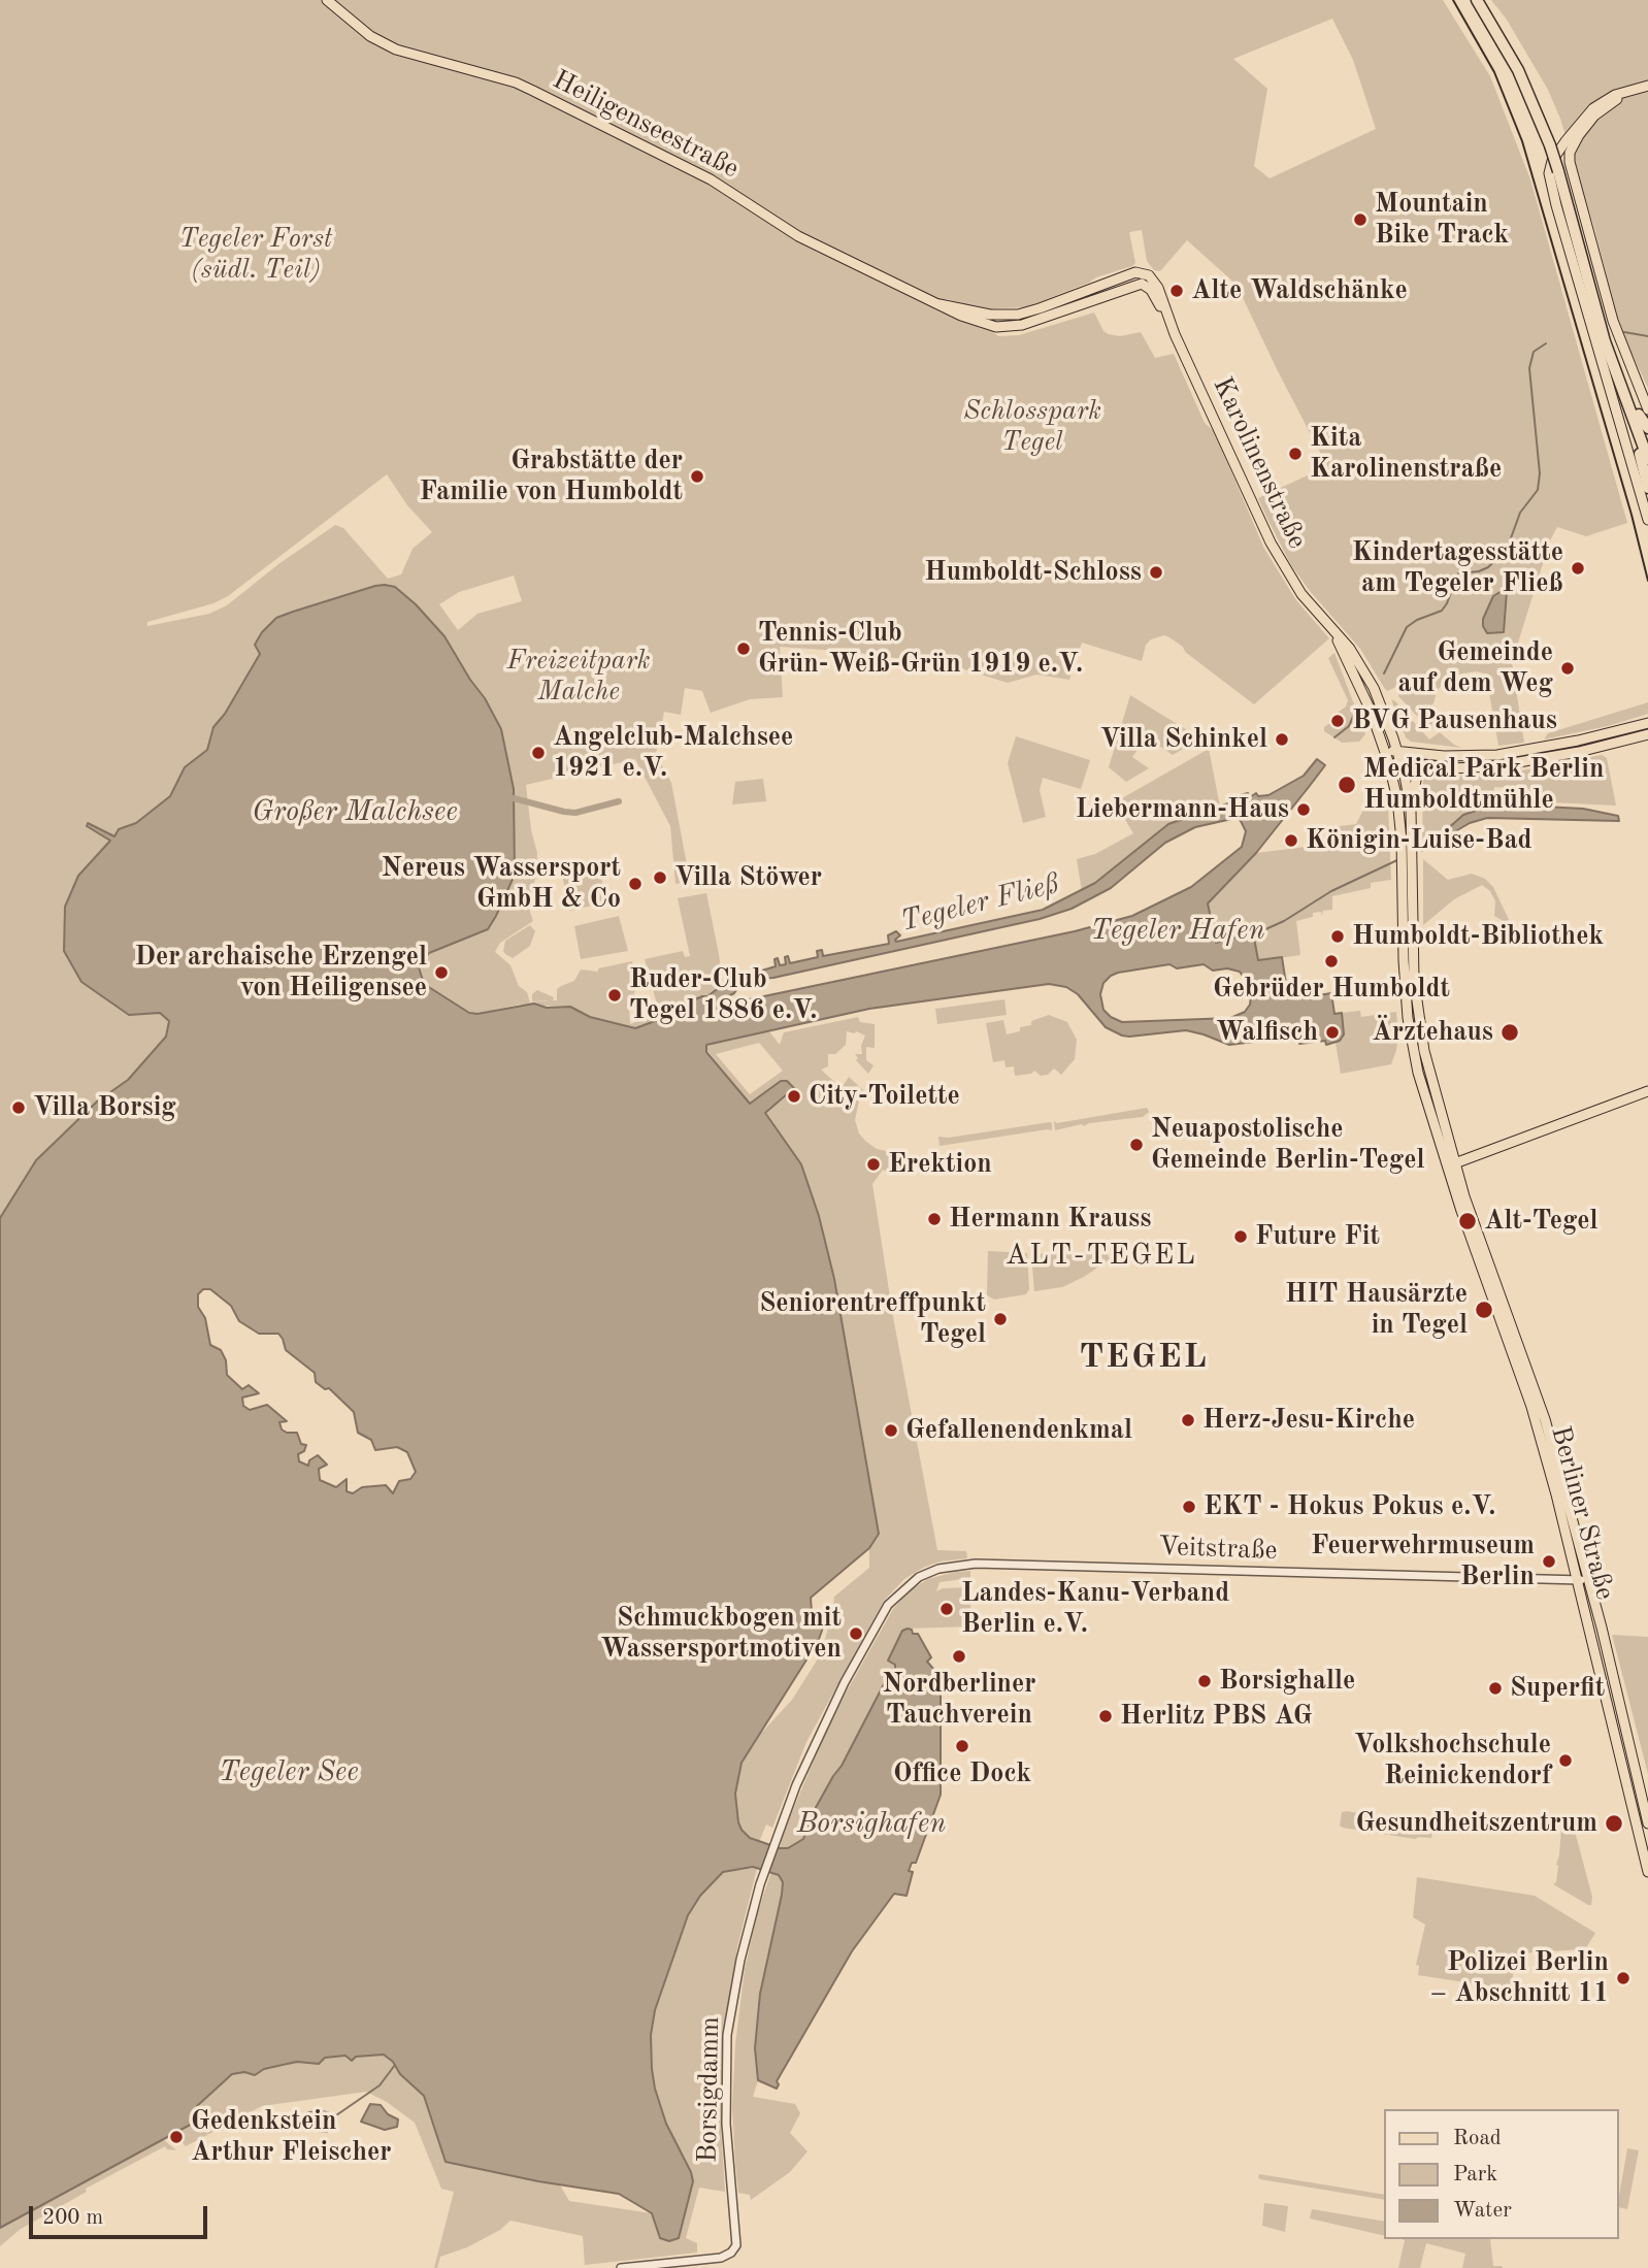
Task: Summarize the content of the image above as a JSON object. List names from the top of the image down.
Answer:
{
  "streets": {
    "main road": ["Heiligenseestraße", "Karolinenstraße", "Berliner Straße"],
    "street": ["Veitstraße", "Borsigdamm"]
  },
  "crossings": [
    ["Heiligenseestraße", "Karolinenstraße"],
    ["Karolinenstraße", "Berliner Straße"],
    ["Berliner Straße", "Veitstraße"],
    ["Veitstraße", "Borsigdamm"]
  ],
  "districts": ["ALT-TEGEL", "TEGEL"],
  "water": [
    "Großer Malchsee",
    "Tegeler Fließ",
    "Tegeler Hafen",
    "Tegeler See",
    "Borsighafen"
  ],
  "parks": ["Tegeler Forst (südl. Teil)", "Schlosspark Tegel", "Freizeitpark Malche"],
  "places": [
    "Mountain Bike Track",
    "Alte Waldschänke",
    "Kita Karolinenstraße",
    "Grabstätte der Familie von Humboldt",
    "Kindertagesstätte am Tegeler Fließ",
    "Humboldt-Schloss",
    "Tennis-Club Grün-Weiß-Grün 1919 e.V.",
    "Gemeinde auf dem Weg",
    "BVG Pausenhaus",
    "Villa Schinkel",
    "Angelclub-Malchsee 1921 e.V.",
    "Medical Park Berlin Humboldtmühle",
    "Liebermann-Haus",
    "Königin-Luise-Bad",
    "Villa Stöwer",
    "Nereus Wassersport GmbH & Co",
    "Humboldt-Bibliothek",
    "Gebrüder Humboldt",
    "Der archaische Erzengel von Heiligensee",
    "Ruder-Club Tegel 1886 e.V.",
    "Walfisch",
    "Ärztehaus",
    "City-Toilette",
    "Villa Borsig",
    "Neuapostolische Gemeinde Berlin-Tegel",
    "Erektion",
    "Hermann Krauss",
    "Alt-Tegel",
    "Future Fit",
    "HIT Hausärzte in Tegel",
    "Seniorentreffpunkt Tegel",
    "Herz-Jesu-Kirche",
    "Gefallenendenkmal",
    "EKT - Hokus Pokus e.V.",
    "Feuerwehrmuseum Berlin",
    "Landes-Kanu-Verband Berlin e.V.",
    "Schmuckbogen mit Wassersportmotiven",
    "Nordberliner Tauchverein",
    "Borsighalle",
    "Superfit",
    "Herlitz PBS AG",
    "Office Dock",
    "Volkshochschule Reinickendorf",
    "Gesundheitszentrum",
    "Polizei Berlin – Abschnitt 11",
    "Gedenkstein Arthur Fleischer"
  ],
  "legend": ["Road", "Park", "Water"],
  "scale_bar": "200 m"
}
